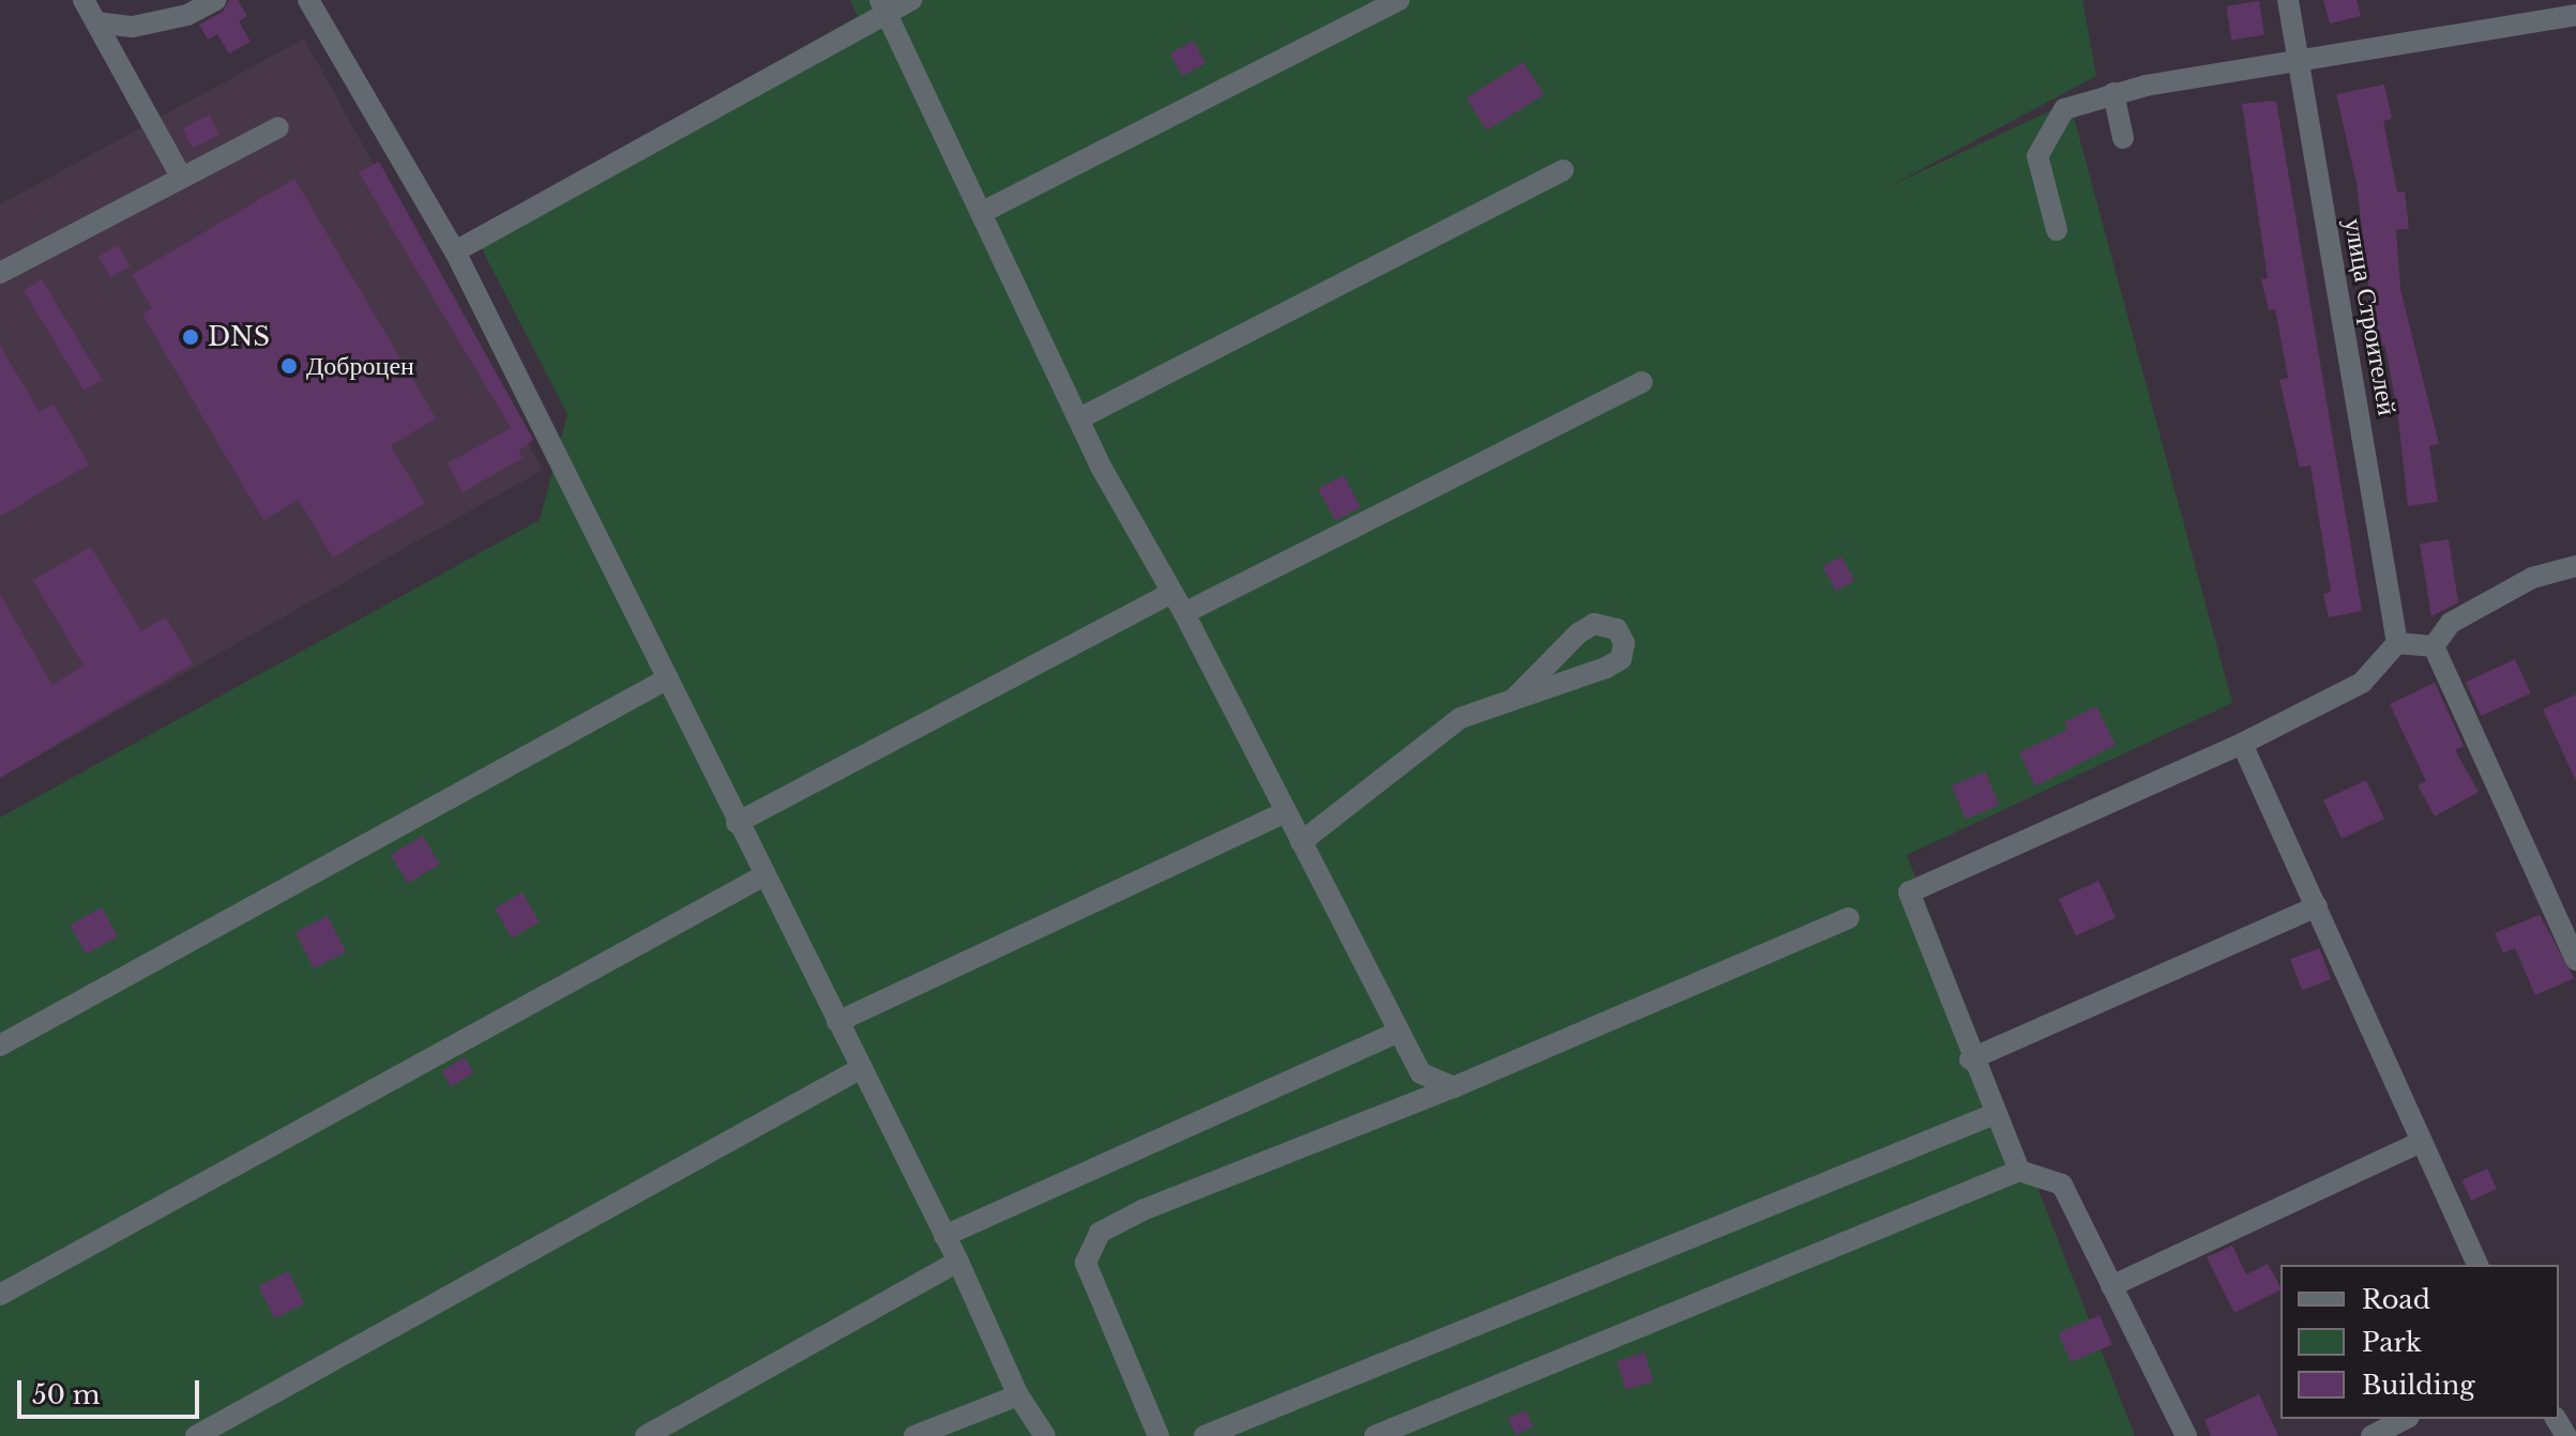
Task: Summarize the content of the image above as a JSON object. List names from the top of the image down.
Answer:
{
  "streets": {
    "lane": ["улица Строителей"]
  },
  "places": ["DNS", "Доброцен"],
  "legend": ["Road", "Park", "Building"],
  "scale_bar": "50 m"
}
